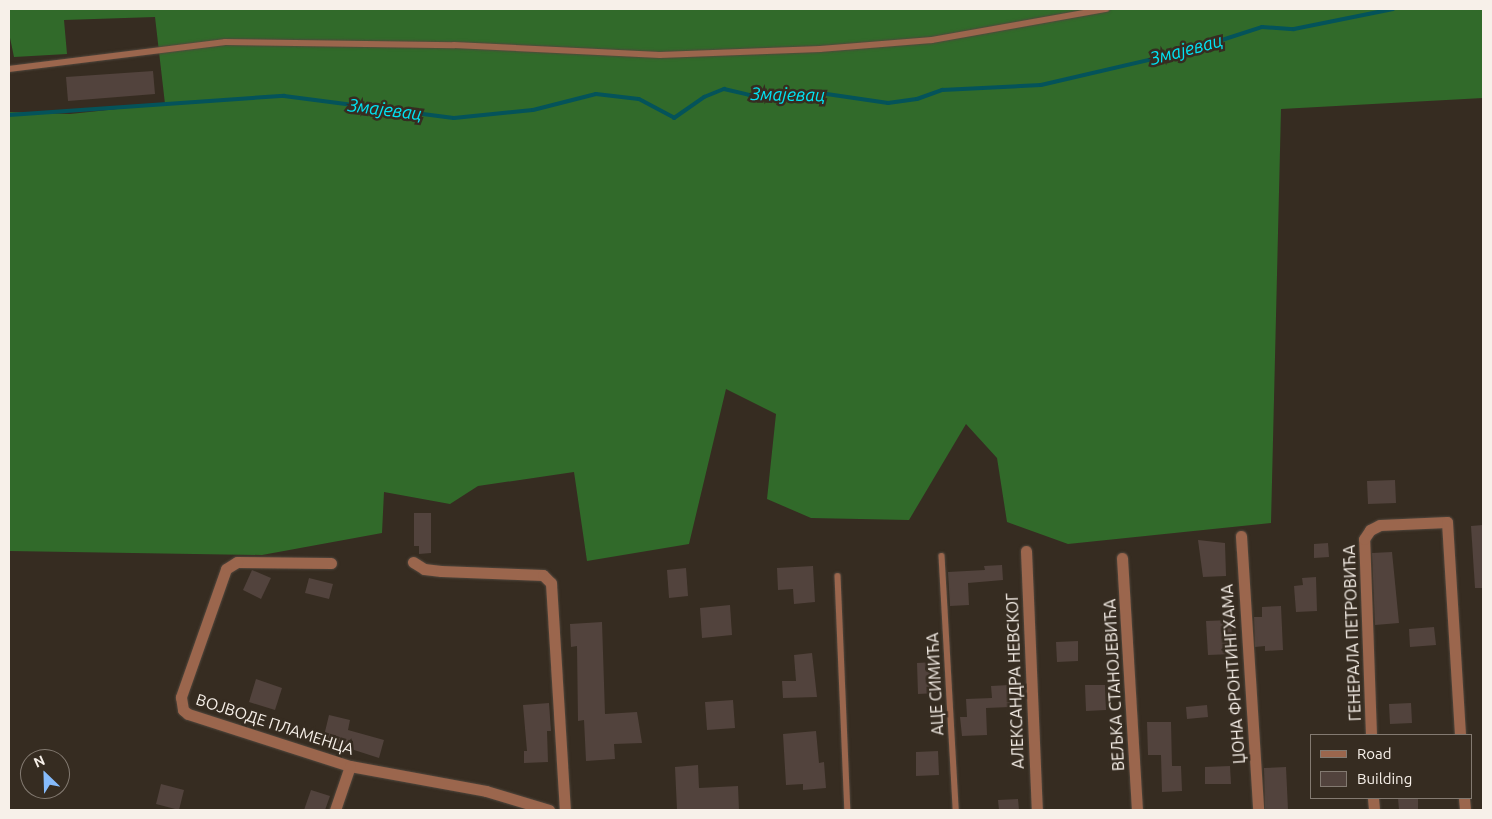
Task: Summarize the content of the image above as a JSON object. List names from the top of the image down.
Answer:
{
  "streets": {
    "street": [
      "ГЕНЕРАЛА ПЕТРОВИЋА",
      "ЏОНА ФРОНТИНГХАМА",
      "АЛЕКСАНДРА НЕВСКОГ",
      "ВЕЉКА СТАНОЈЕВИЋА",
      "ВОЈВОДЕ ПЛАМЕНЦА"
    ],
    "lane": ["АЦЕ СИМИЋА"]
  },
  "water": ["Змајевац"],
  "legend": ["Road", "Building"],
  "north": "top left"
}
